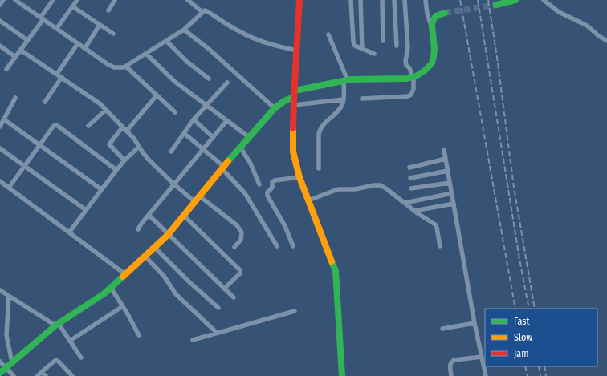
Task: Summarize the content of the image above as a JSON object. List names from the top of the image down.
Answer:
{
  "legend": ["Fast", "Slow", "Jam"]
}
